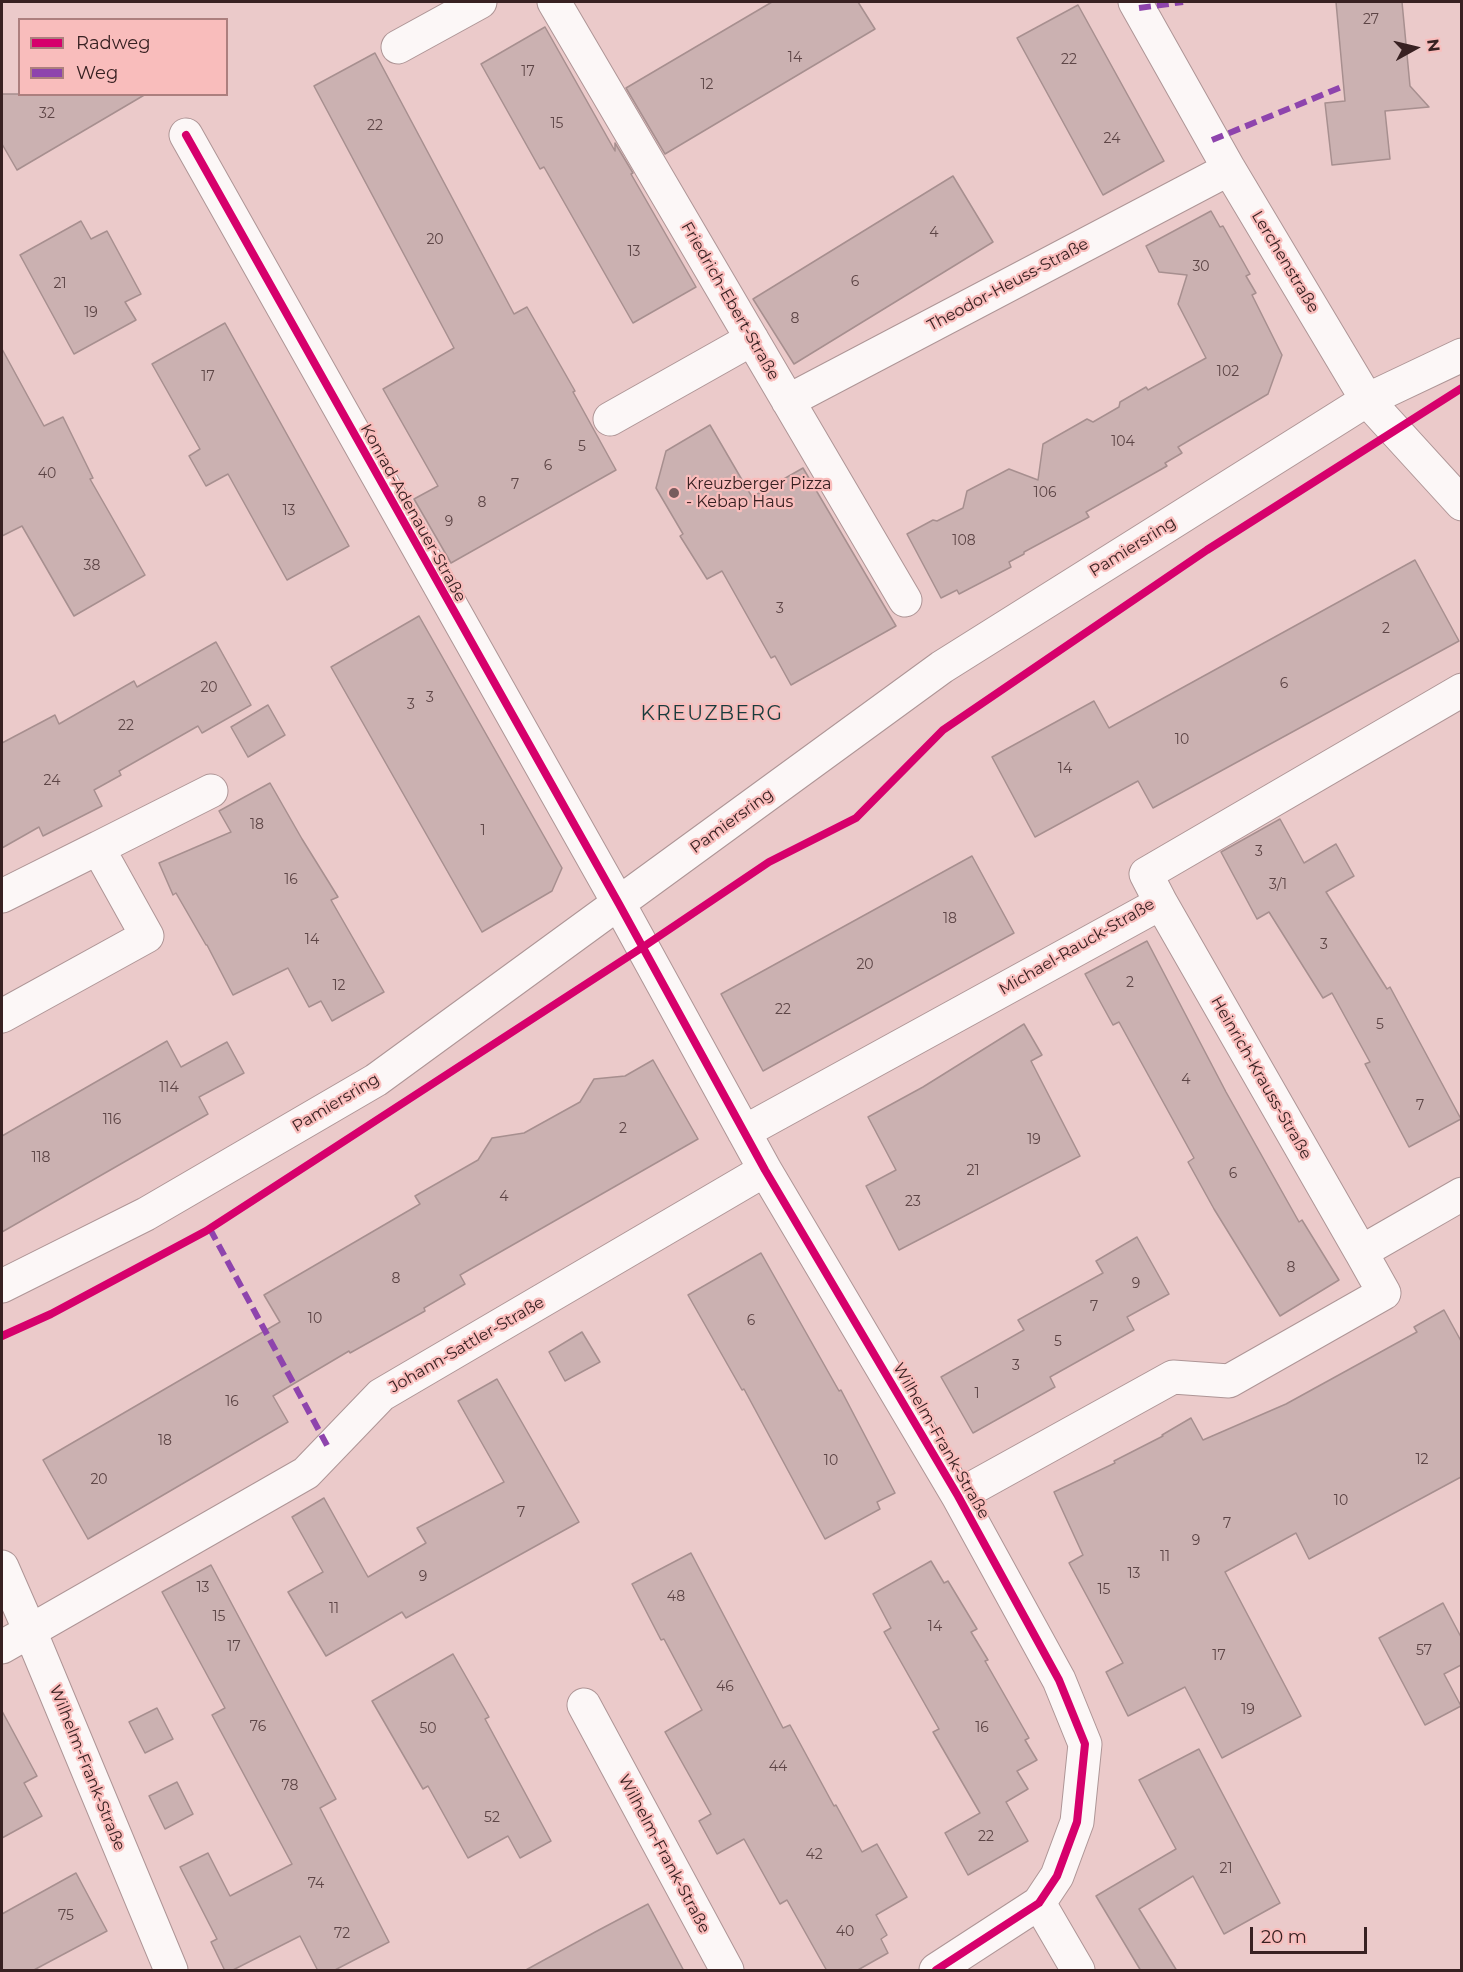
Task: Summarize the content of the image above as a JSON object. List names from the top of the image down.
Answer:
{
  "streets": {
    "street": [
      "Lerchenstraße",
      "Theodor-Heuss-Straße",
      "Friedrich-Ebert-Straße",
      "Konrad-Adenauer-Straße",
      "Pamiersring",
      "Michael-Rauck-Straße",
      "Heinrich-Krauss-Straße",
      "Johann-Sattler-Straße",
      "Wilhelm-Frank-Straße"
    ]
  },
  "crossings": [
    ["Lerchenstraße", "Theodor-Heuss-Straße"],
    ["Lerchenstraße", "Pamiersring"],
    ["Theodor-Heuss-Straße", "Friedrich-Ebert-Straße"],
    ["Konrad-Adenauer-Straße", "Pamiersring"],
    ["Konrad-Adenauer-Straße", "Wilhelm-Frank-Straße"],
    ["Pamiersring", "Wilhelm-Frank-Straße"],
    ["Michael-Rauck-Straße", "Heinrich-Krauss-Straße"],
    ["Michael-Rauck-Straße", "Wilhelm-Frank-Straße"],
    ["Heinrich-Krauss-Straße", "Wilhelm-Frank-Straße"],
    ["Johann-Sattler-Straße", "Wilhelm-Frank-Straße"]
  ],
  "districts": ["KREUZBERG"],
  "places": ["Kreuzberger Pizza - Kebap Haus"],
  "house_numbers": [
    "27",
    "14",
    "22",
    "17",
    "12",
    "32",
    "15",
    "22",
    "24",
    "4",
    "20",
    "13",
    "30",
    "6",
    "21",
    "19",
    "8",
    "102",
    "17",
    "104",
    "5",
    "6",
    "40",
    "7",
    "106",
    "8",
    "13",
    "9",
    "108",
    "38",
    "3",
    "2",
    "6",
    "20",
    "3",
    "3",
    "22",
    "10",
    "14",
    "24",
    "18",
    "1",
    "3",
    "16",
    "3/1",
    "18",
    "14",
    "3",
    "20",
    "2",
    "12",
    "22",
    "5",
    "4",
    "114",
    "7",
    "116",
    "2",
    "19",
    "118",
    "21",
    "6",
    "4",
    "23",
    "8",
    "8",
    "9",
    "7",
    "10",
    "6",
    "5",
    "3",
    "1",
    "16",
    "18",
    "12",
    "10",
    "20",
    "10",
    "7",
    "7",
    "9",
    "11",
    "13",
    "9",
    "13",
    "15",
    "48",
    "11",
    "15",
    "14",
    "17",
    "57",
    "17",
    "46",
    "19",
    "76",
    "16",
    "50",
    "44",
    "78",
    "52",
    "22",
    "42",
    "21",
    "74",
    "75",
    "40",
    "72"
  ],
  "legend": ["Radweg", "Weg"],
  "scale_bar": "20 m",
  "north": "right"
}
